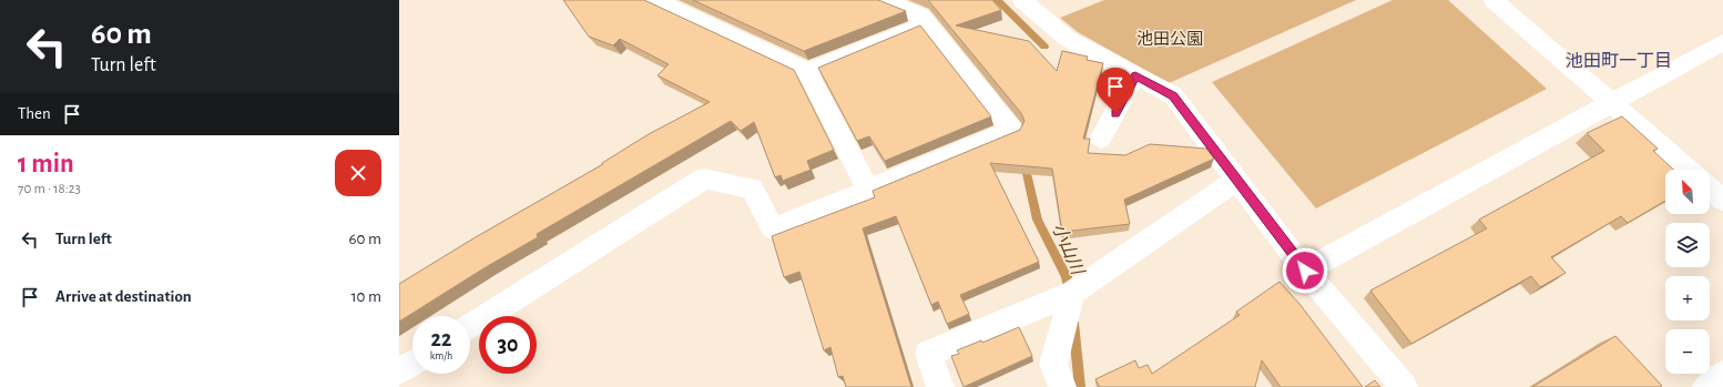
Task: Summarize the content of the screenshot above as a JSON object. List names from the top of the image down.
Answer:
{
  "districts": ["池田町一丁目"],
  "water": ["小山川"],
  "parks": ["池田公園"],
  "north": "top left",
  "page": {
    "turn": ["60 m", "Turn left"],
    "then": "Then",
    "heading": ["1 min", "70 m · 18:23"],
    "map_buttons": ["+", "−"],
    "list": [
      {
        "name": "Turn left",
        "value": "60 m"
      },
      {
        "name": "Arrive at destination",
        "value": "10 m"
      }
    ],
    "speed": "22 km/h",
    "limit": "30"
  }
}
